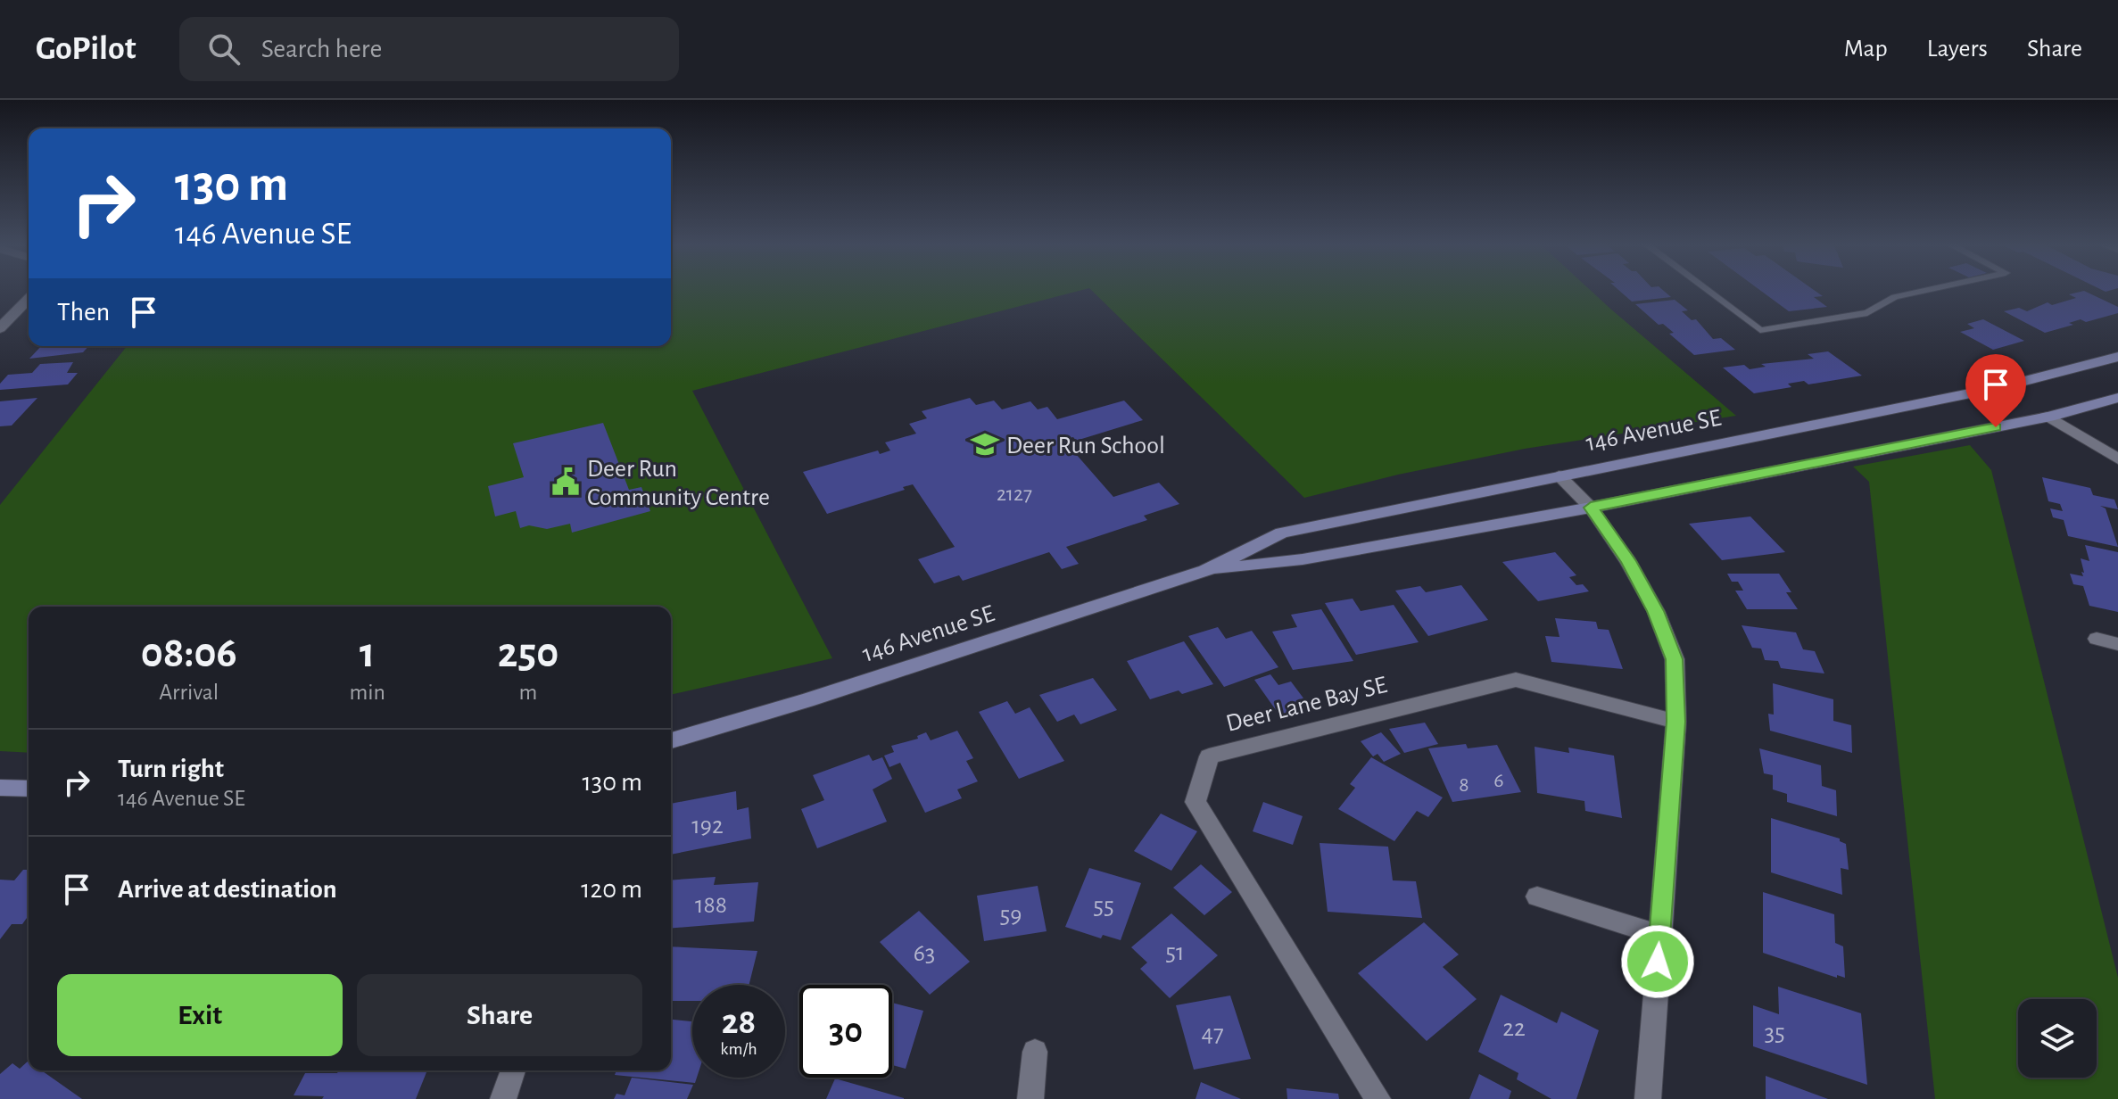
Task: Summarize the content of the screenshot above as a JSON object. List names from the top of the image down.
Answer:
{
  "streets": {
    "street": ["146 Avenue SE", "Deer Lane Bay SE"]
  },
  "places": {
    "school or university": ["Deer Run School"],
    "public building": ["Deer Run Community Centre"]
  },
  "house_numbers": [
    "2127",
    "6",
    "8",
    "192",
    "188",
    "55",
    "59",
    "51",
    "63",
    "22",
    "35",
    "47"
  ],
  "page": {
    "header": "GoPilot",
    "search": "Search here",
    "nav": ["Map", "Layers", "Share"],
    "turn": ["130 m", "146 Avenue SE"],
    "then": "Then",
    "eta": [
      "08:06",
      "Arrival",
      "1",
      "min",
      "250",
      "m"
    ],
    "list": [
      {
        "name": "Turn right",
        "note": "146 Avenue SE",
        "value": "130 m"
      },
      {
        "name": "Arrive at destination",
        "value": "120 m"
      }
    ],
    "buttons": ["Exit", "Share"],
    "speed": "28 km/h",
    "limit": "30"
  }
}
